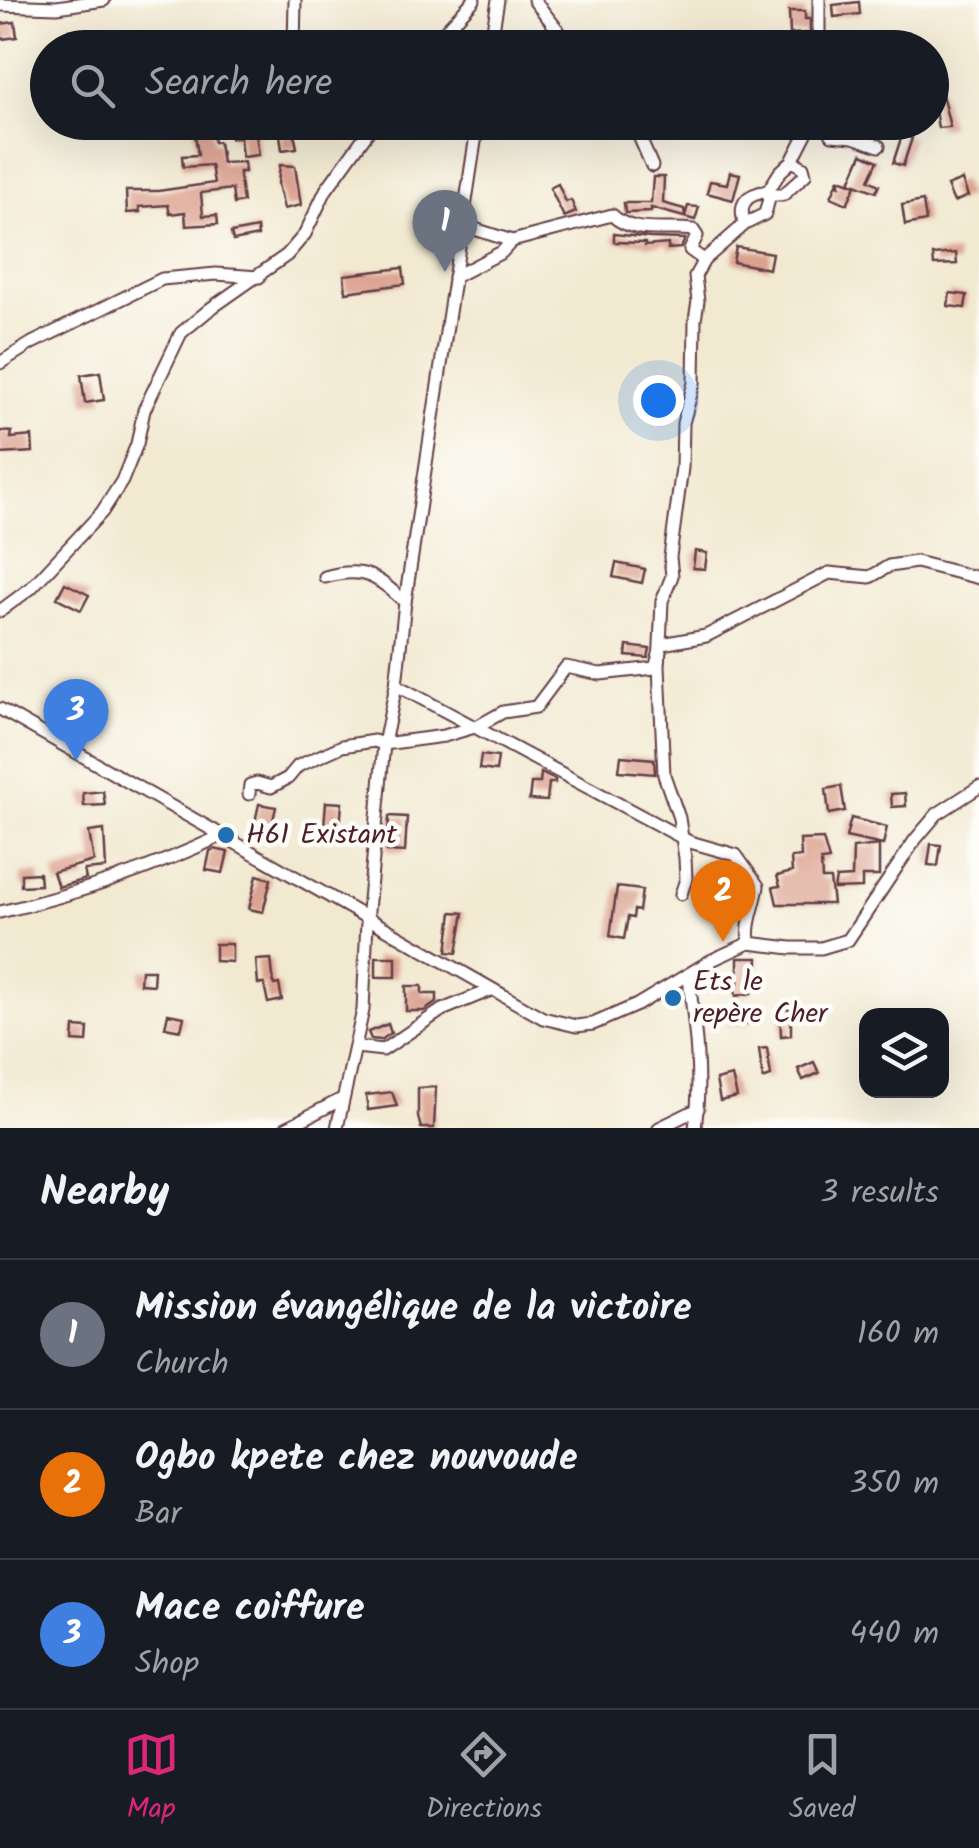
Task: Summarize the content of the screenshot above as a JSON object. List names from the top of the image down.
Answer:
{
  "places": ["H61 Existant", "Ets le repère Cher"],
  "page": {
    "search": "Search here",
    "pins": ["1", "3", "2"],
    "heading": ["Nearby", "3 results"],
    "list": [
      {
        "mark": "1",
        "name": "Mission évangélique de la victoire",
        "note": "Church",
        "value": "160 m"
      },
      {
        "mark": "2",
        "name": "Ogbo kpete chez nouvoude",
        "note": "Bar",
        "value": "350 m"
      },
      {
        "mark": "3",
        "name": "Mace coiffure",
        "note": "Shop",
        "value": "440 m"
      }
    ],
    "nav": ["Map", "Directions", "Saved"]
  }
}
